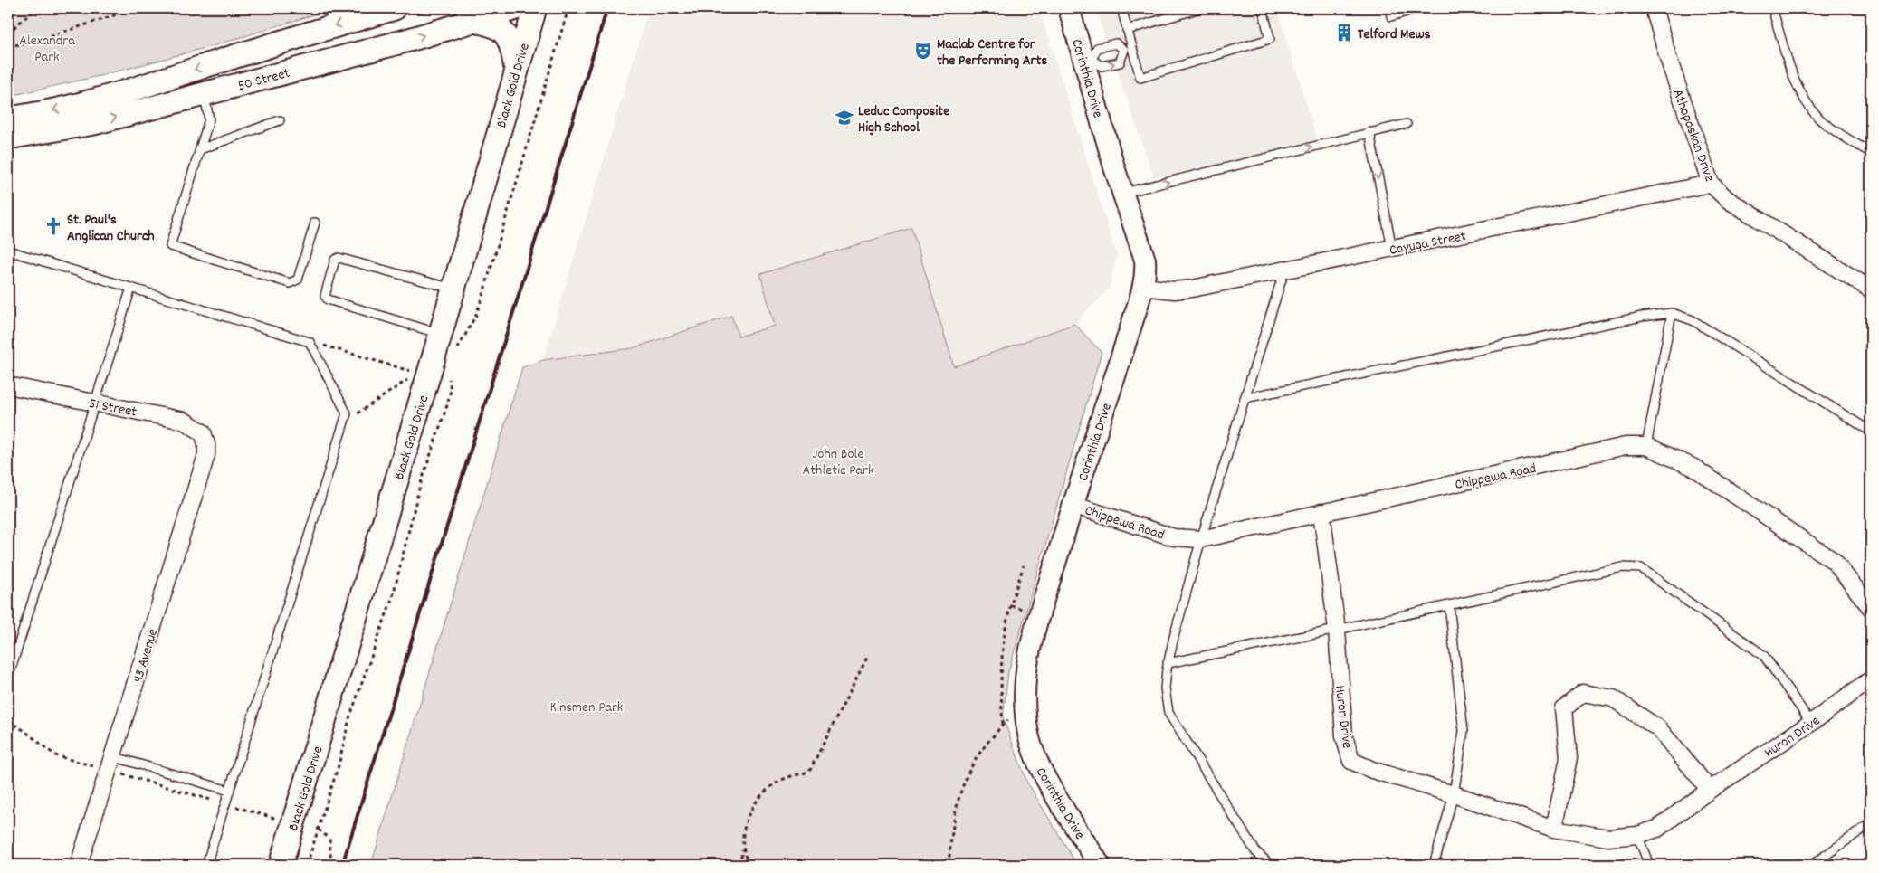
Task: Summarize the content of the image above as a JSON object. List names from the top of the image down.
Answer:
{
  "streets": {
    "main road": ["50 Street", "Black Gold Drive"],
    "street": [
      "Corinthia Drive",
      "Athapaskan Drive",
      "Cayuga Street",
      "51 Street",
      "Chippewa Road",
      "43 Avenue",
      "Huron Drive"
    ]
  },
  "crossings": [
    ["Corinthia Drive", "Cayuga Street"],
    ["Corinthia Drive", "Chippewa Road"],
    ["Athapaskan Drive", "Cayuga Street"],
    ["51 Street", "43 Avenue"],
    ["Chippewa Road", "Huron Drive"]
  ],
  "parks": ["Alexandra Park", "John Bole Athletic Park", "Kinsmen Park"],
  "places": {
    "building": ["Telford Mews"],
    "theatre": ["Maclab Centre for the Performing Arts"],
    "school or university": ["Leduc Composite High School"],
    "church": ["St. Paul's Anglican Church"]
  }
}
